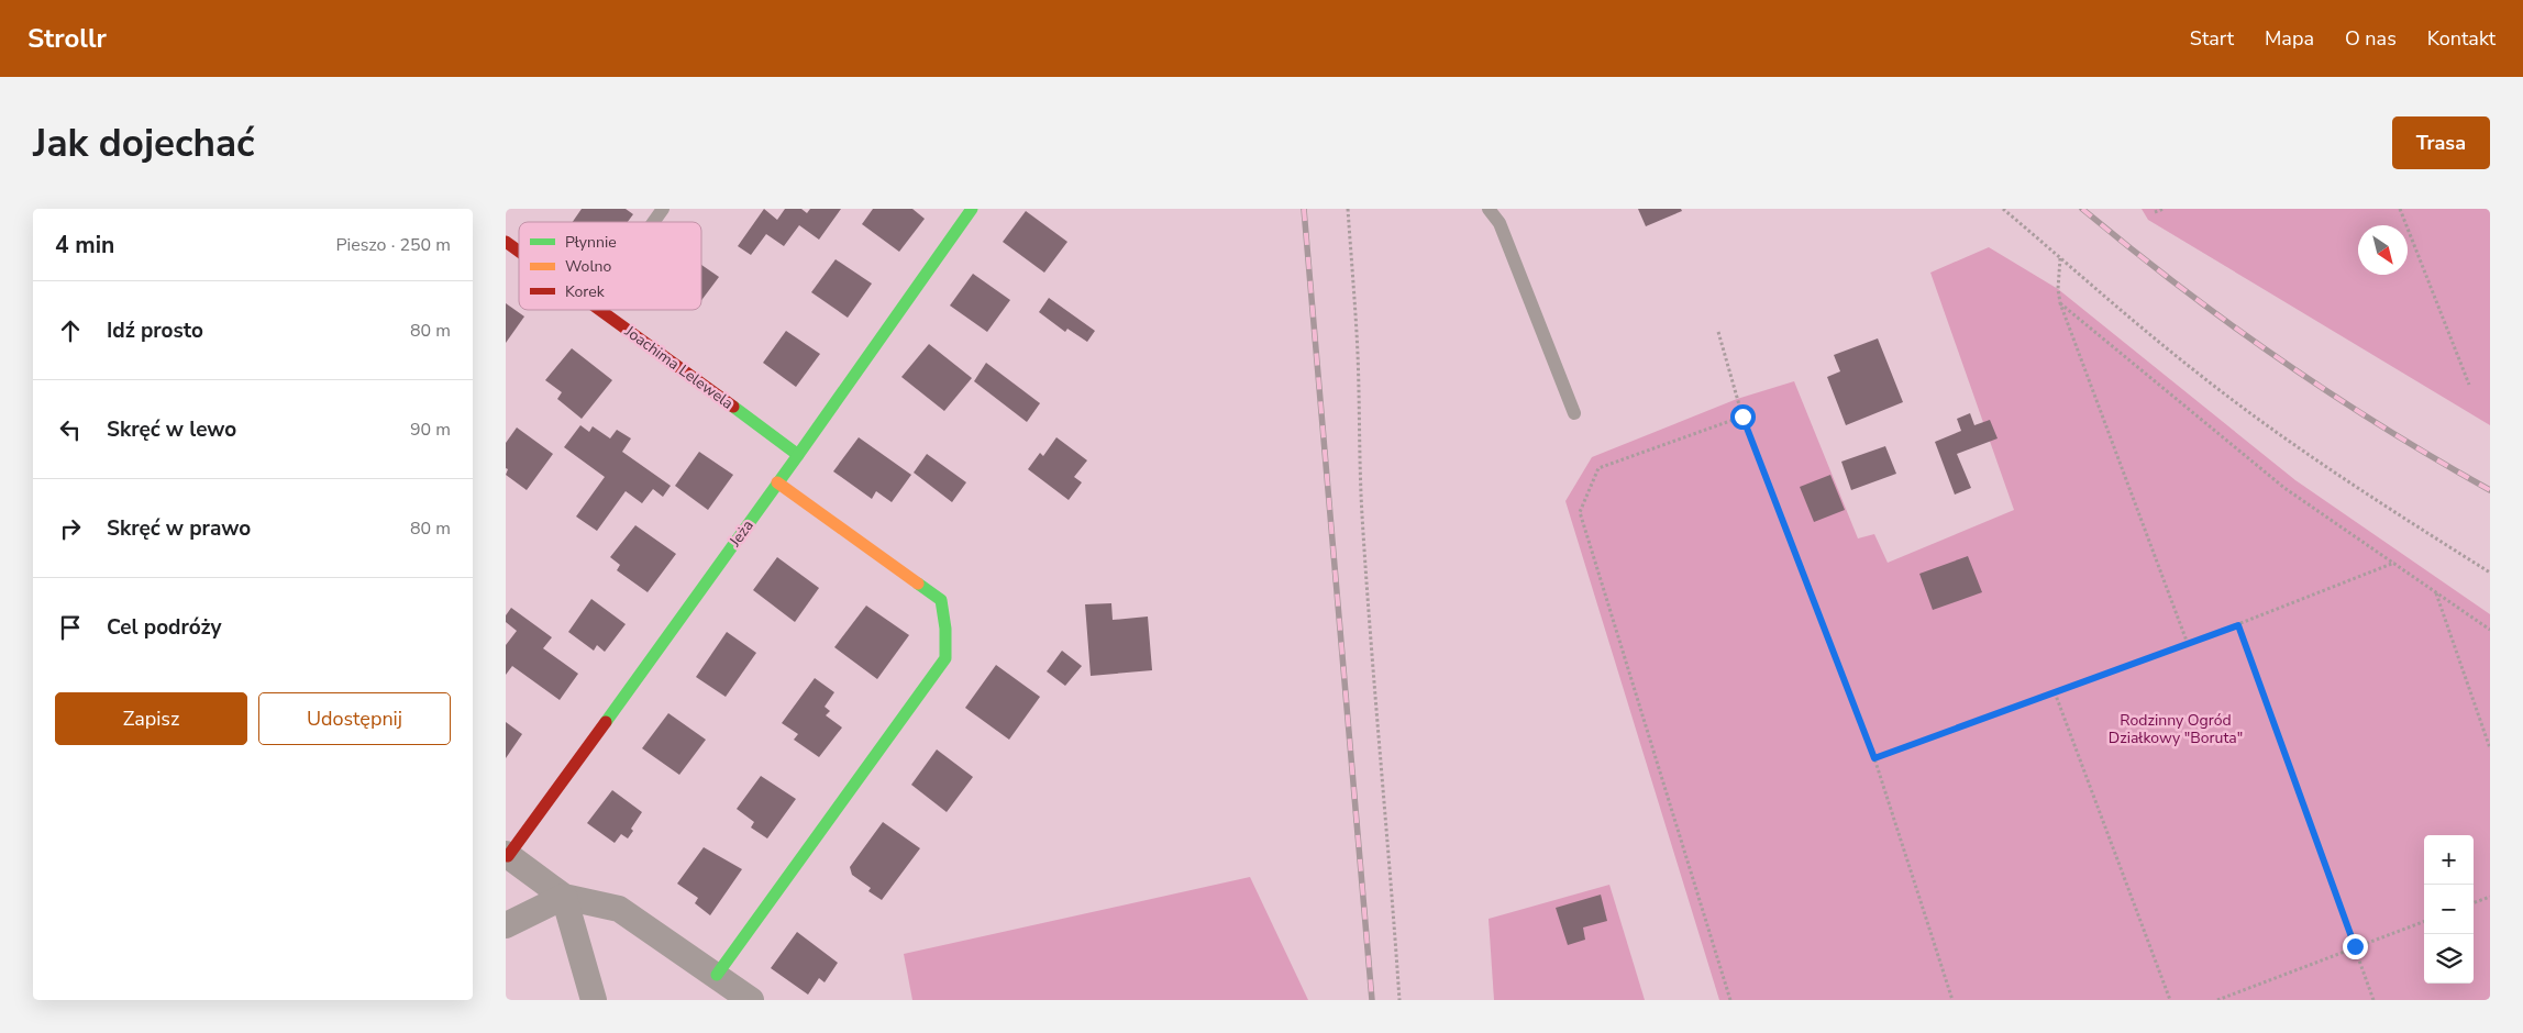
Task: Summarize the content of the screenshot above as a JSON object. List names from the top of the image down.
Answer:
{
  "streets": {
    "street": ["Joachima Lelewela", "Jeża"]
  },
  "crossings": [
    ["Joachima Lelewela", "Jeża"]
  ],
  "parks": ["Rodzinny Ogród Działkowy \"Boruta\""],
  "legend": ["Płynnie", "Wolno", "Korek"],
  "north": "bottom right",
  "page": {
    "header": "Strollr",
    "nav": [
      "Start",
      "Mapa",
      "O nas",
      "Kontakt"
    ],
    "buttons": [
      "Trasa",
      ["Zapisz", "Udostępnij"]
    ],
    "title": "Jak dojechać",
    "heading": ["4 min", "Pieszo · 250 m"],
    "list": [
      ["Idź prosto", "80 m"],
      ["Skręć w lewo", "90 m"],
      ["Skręć w prawo", "80 m"],
      "Cel podróży"
    ],
    "map_buttons": ["+", "−"]
  }
}
